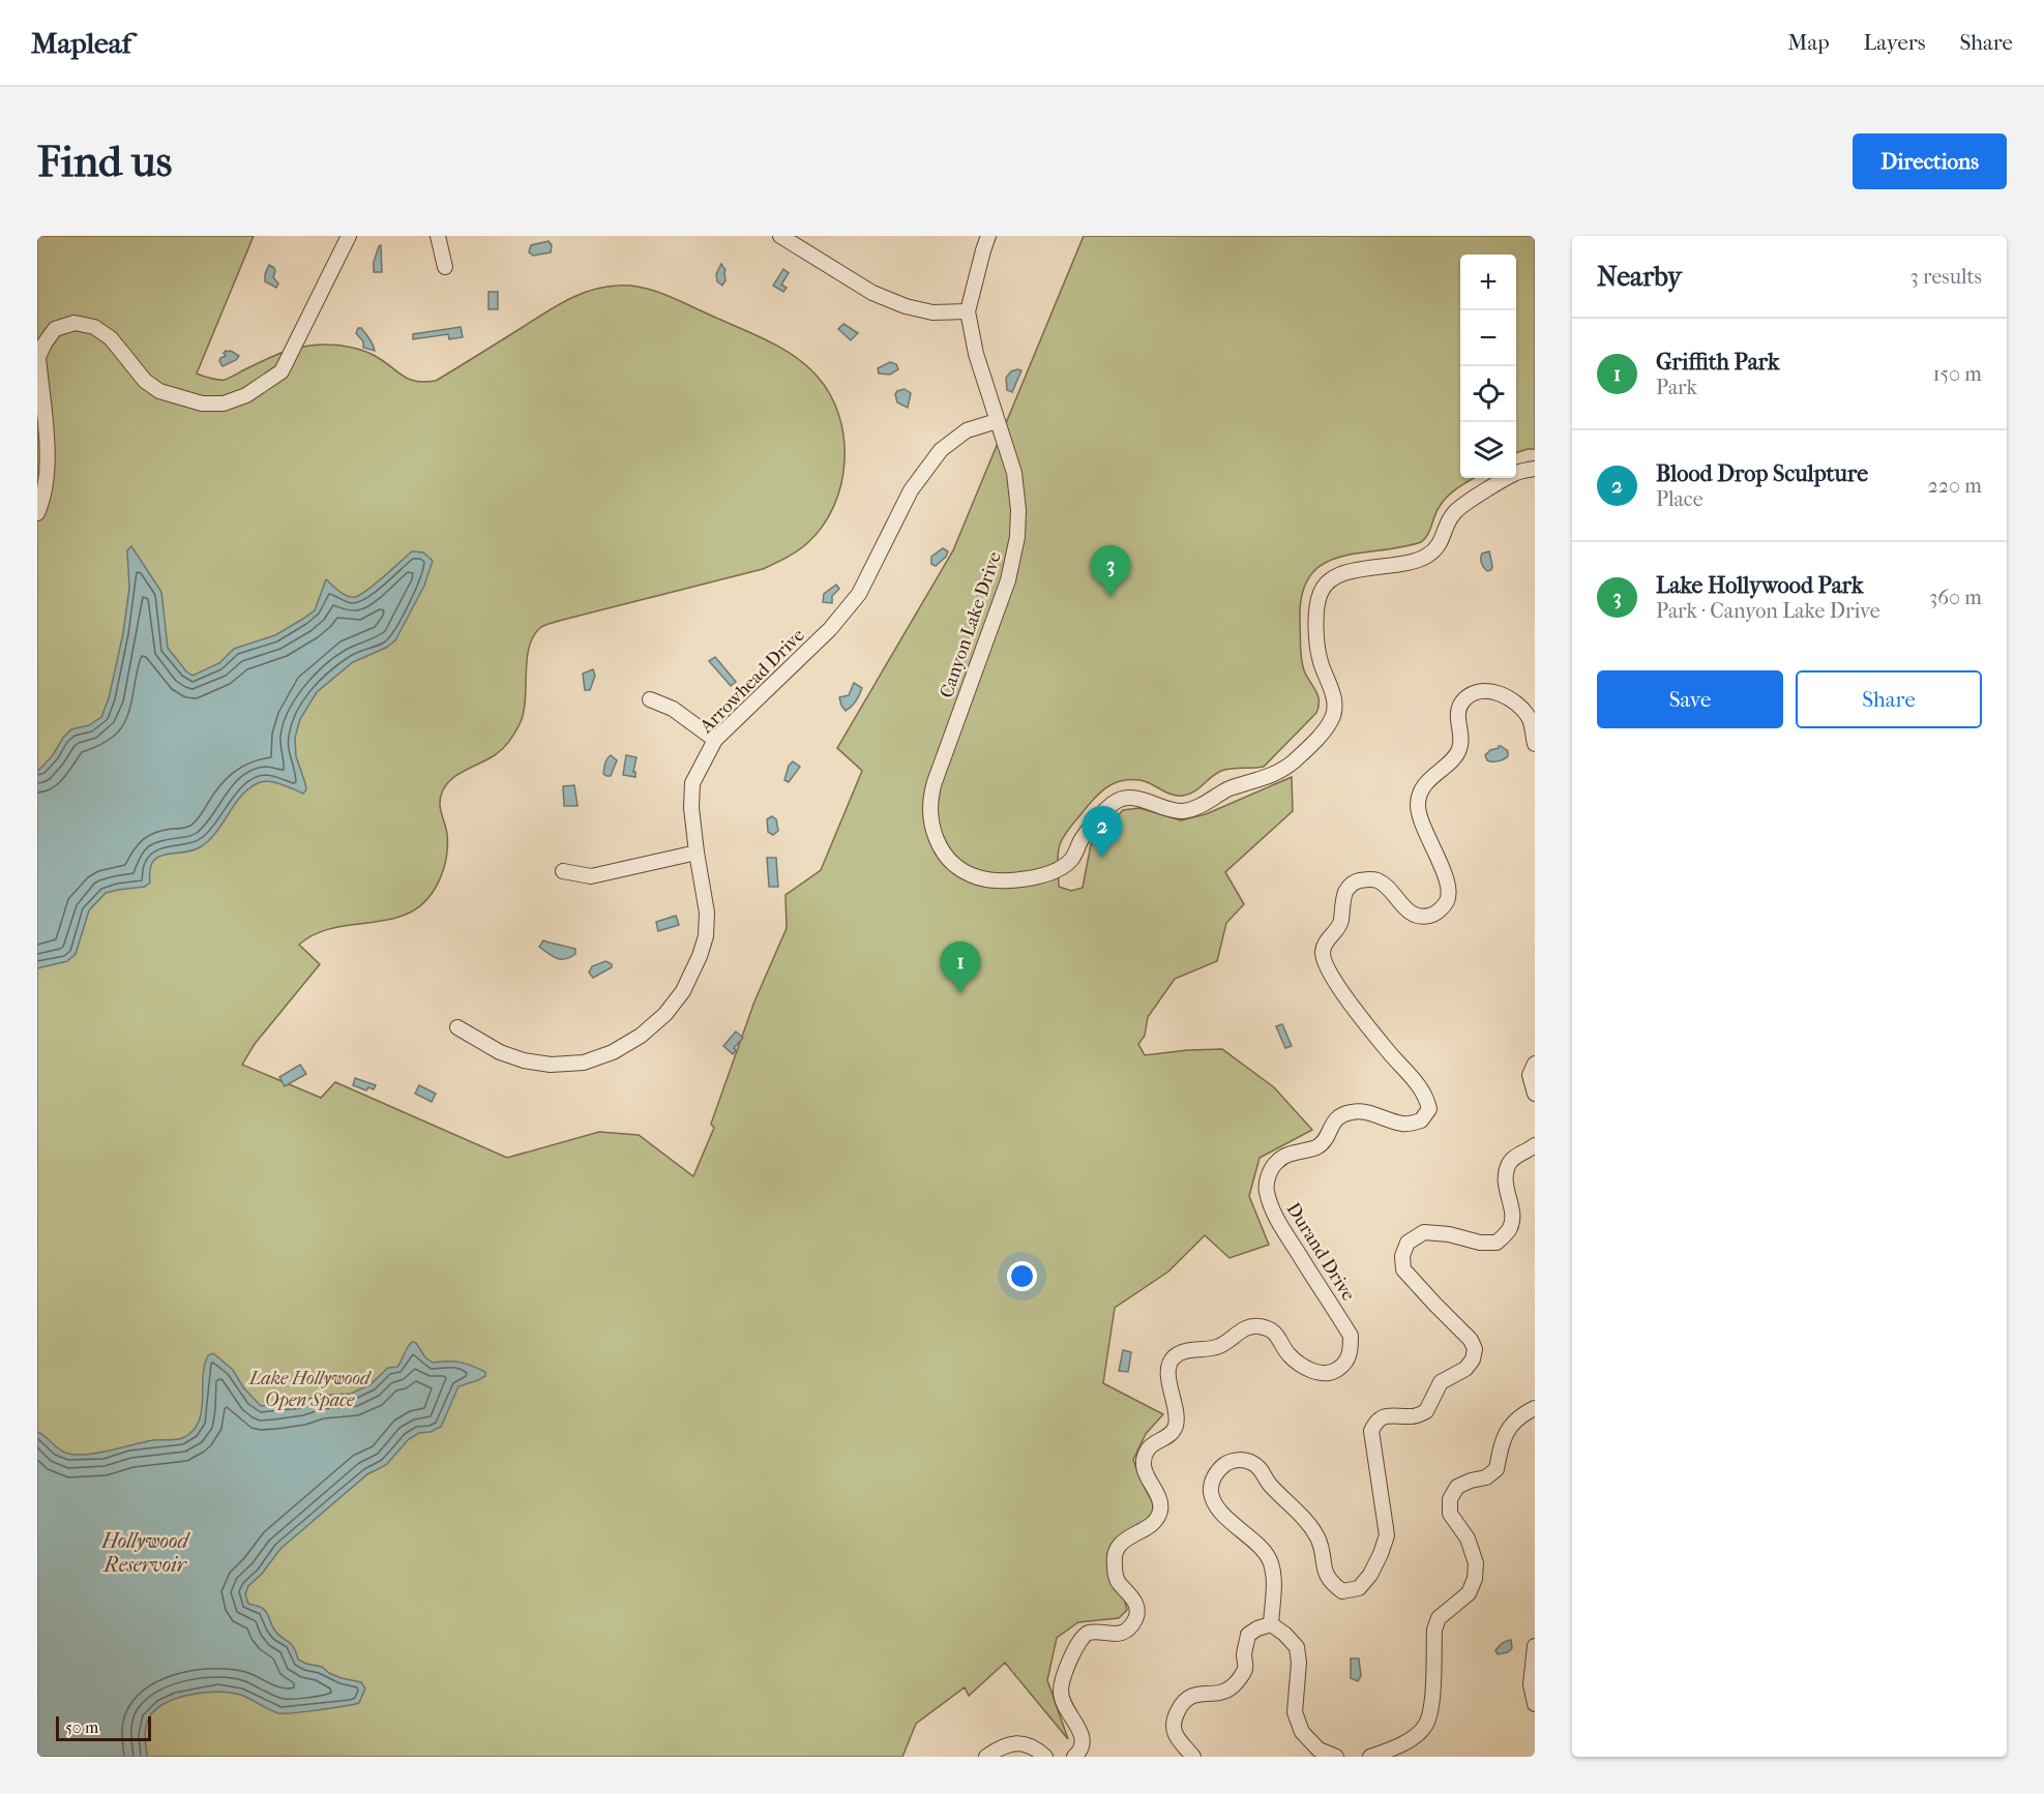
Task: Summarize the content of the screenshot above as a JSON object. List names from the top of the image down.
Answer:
{
  "streets": {
    "street": ["Canyon Lake Drive", "Arrowhead Drive", "Durand Drive"]
  },
  "crossings": [
    ["Canyon Lake Drive", "Arrowhead Drive"]
  ],
  "water": ["Hollywood Reservoir"],
  "parks": ["Lake Hollywood Open Space"],
  "scale_bar": "50 m",
  "page": {
    "header": "Mapleaf",
    "nav": ["Map", "Layers", "Share"],
    "buttons": [
      "Directions",
      ["Save", "Share"]
    ],
    "title": "Find us",
    "heading": ["Nearby", "3 results"],
    "map_buttons": ["+", "−"],
    "list": [
      {
        "mark": "1",
        "name": "Griffith Park",
        "note": "Park",
        "value": "150 m"
      },
      {
        "mark": "2",
        "name": "Blood Drop Sculpture",
        "note": "Place",
        "value": "220 m"
      },
      {
        "mark": "3",
        "name": "Lake Hollywood Park",
        "note": "Park · Canyon Lake Drive",
        "value": "360 m"
      }
    ],
    "pins": ["3", "2", "1"],
    "scale": "50 m"
  }
}
